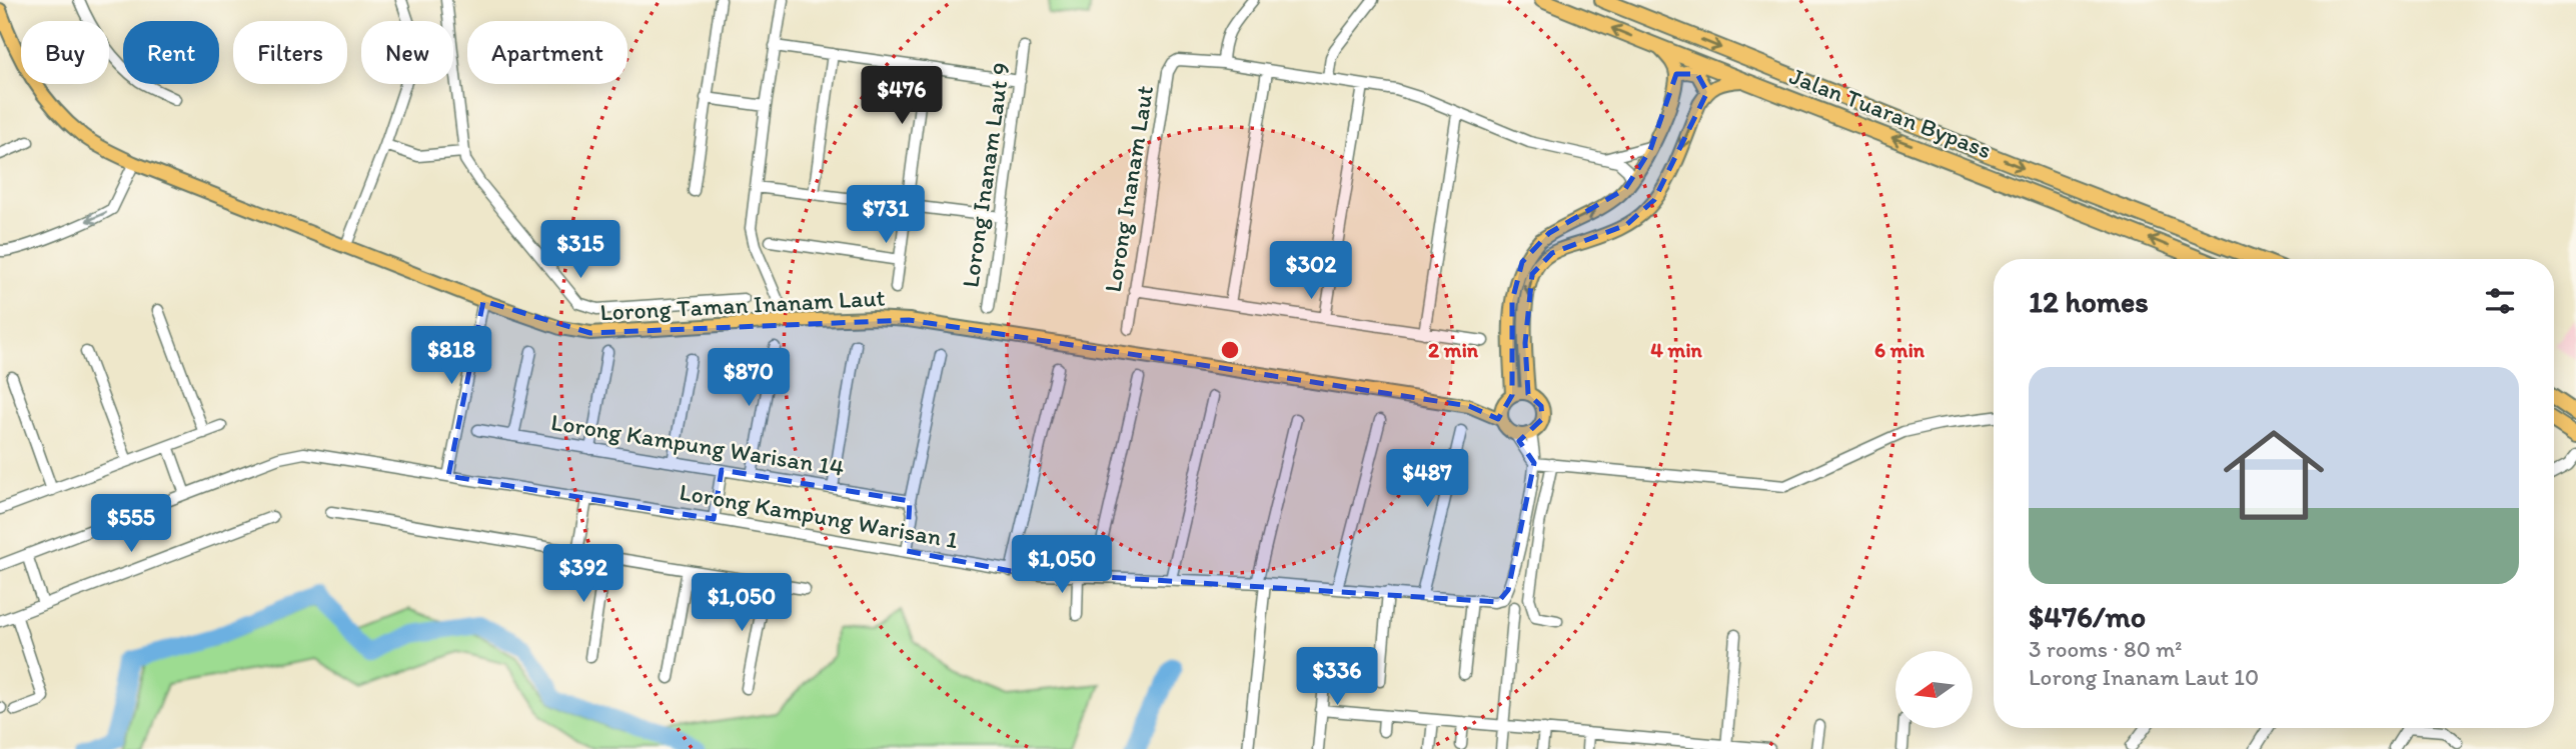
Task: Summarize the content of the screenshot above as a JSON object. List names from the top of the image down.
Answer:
{
  "streets": {
    "highway": ["Jalan Tuaran Bypass"],
    "main road": ["Lorong Taman Inanam Laut"],
    "street": [
      "Lorong Inanam Laut 9",
      "Lorong Inanam Laut",
      "Lorong Kampung Warisan 14",
      "Lorong Kampung Warisan 1"
    ]
  },
  "crossings": [
    ["Lorong Taman Inanam Laut", "Lorong Kampung Warisan 1"]
  ],
  "north": "left",
  "page": {
    "chip": [
      "Buy",
      "Rent",
      "Filters",
      "New",
      "Apartment"
    ],
    "price": [
      "$476",
      "$731",
      "$315",
      "$302",
      "$818",
      "$870",
      "$487",
      "$555",
      "$1,050",
      "$392",
      "$1,050",
      "$336"
    ],
    "heading": "12 homes",
    "list": [
      {
        "name": "$476/mo",
        "note": "3 rooms · 80 m² · Lorong Inanam Laut 10"
      }
    ]
  },
  "rings": ["2 min", "4 min", "6 min"]
}
